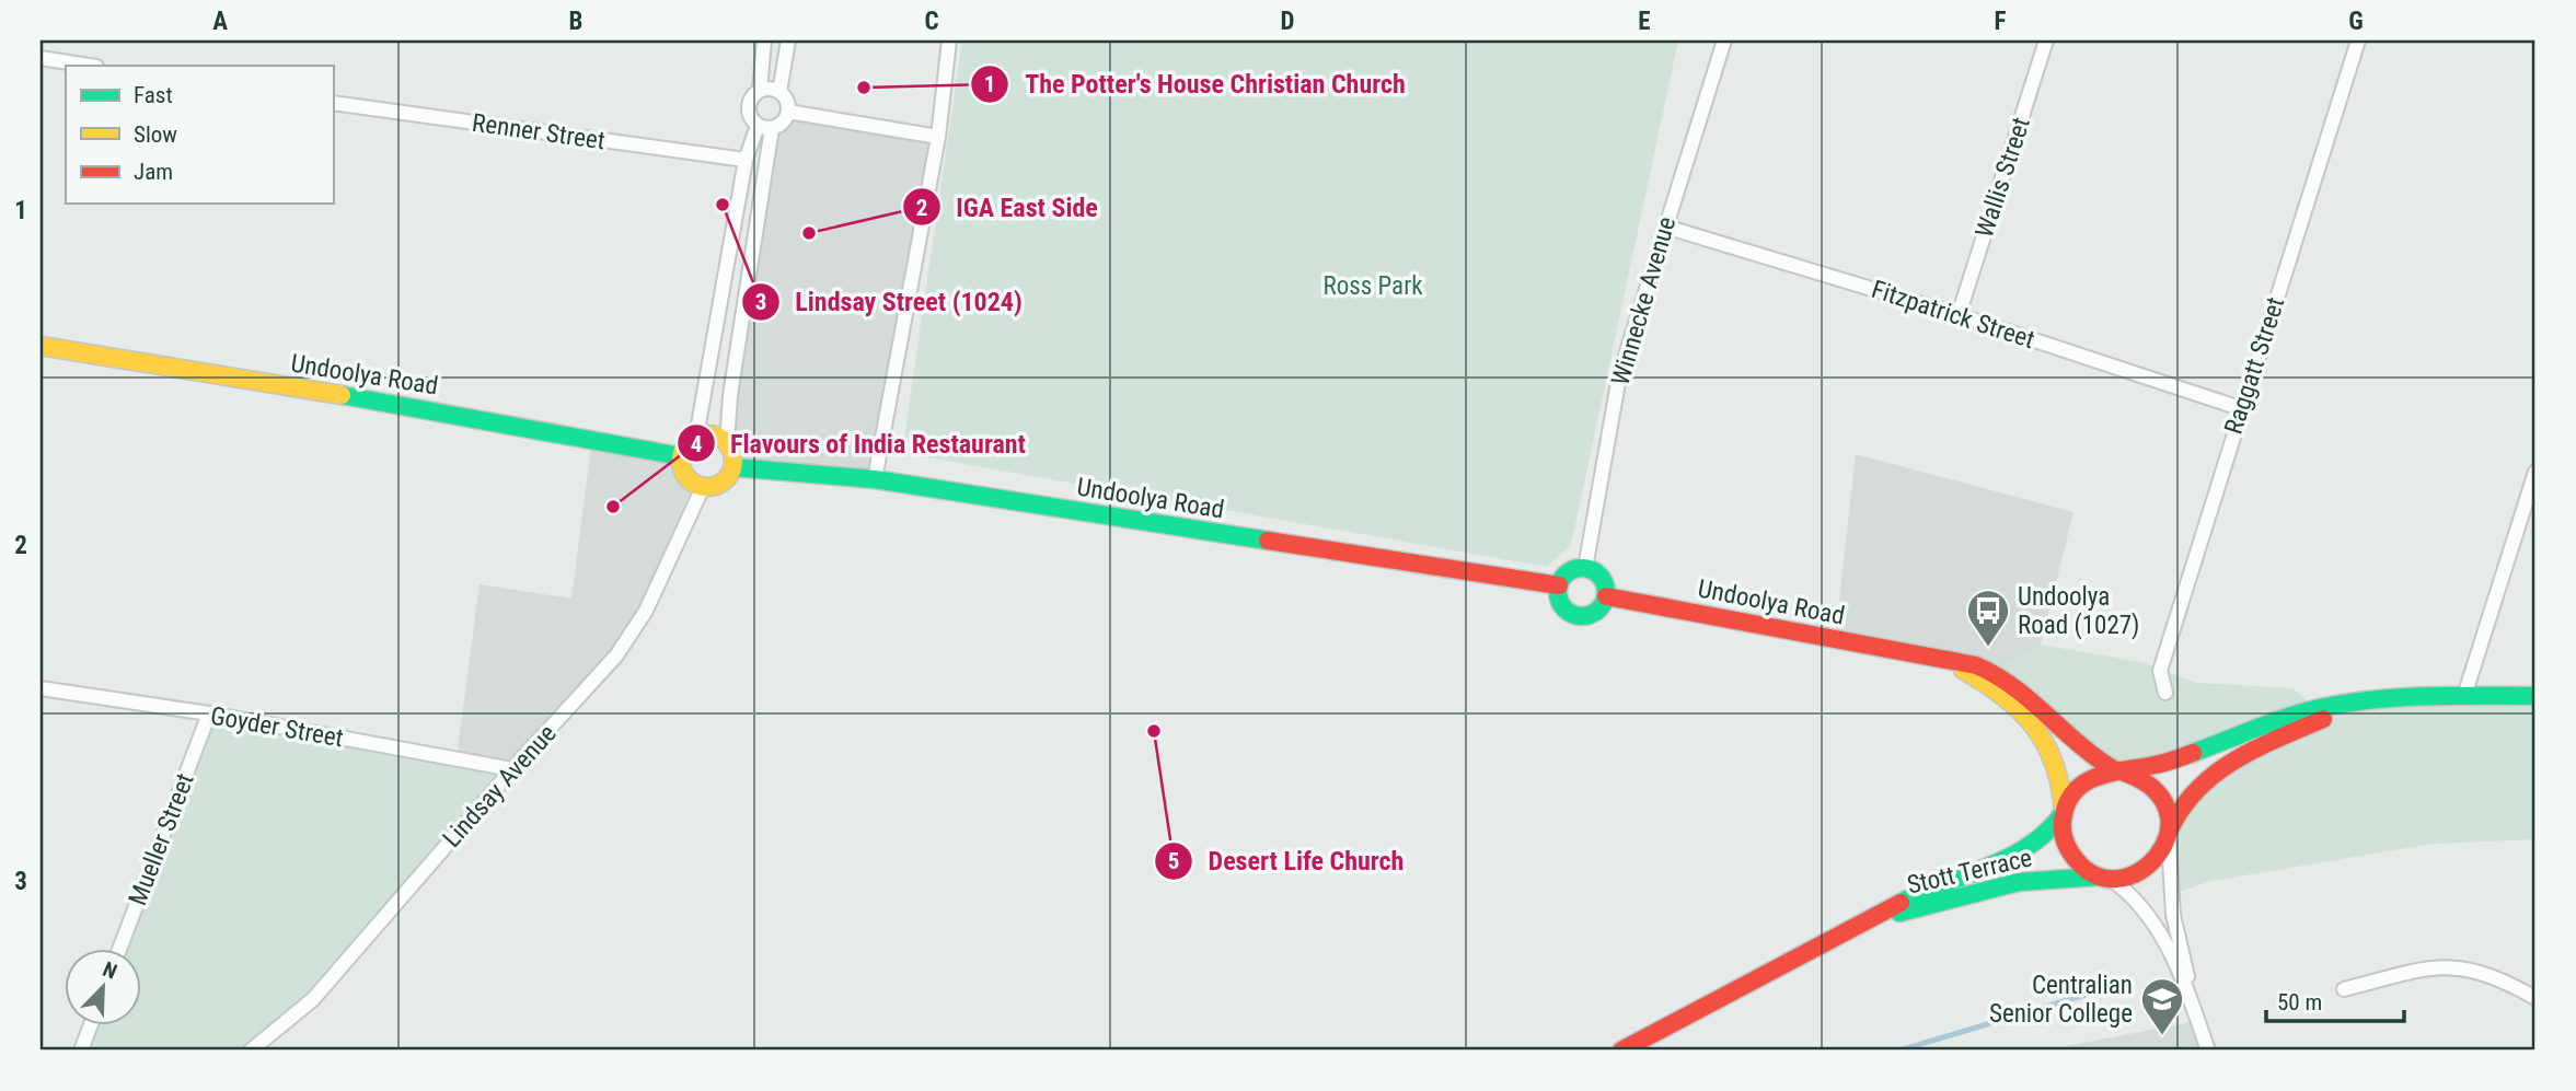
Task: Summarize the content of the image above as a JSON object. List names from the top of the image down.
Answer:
{
  "streets": {
    "main road": ["Undoolya Road", "Stott Terrace"],
    "street": [
      "Renner Street",
      "Wallis Street",
      "Winnecke Avenue",
      "Fitzpatrick Street",
      "Raggatt Street",
      "Goyder Street",
      "Lindsay Avenue",
      "Mueller Street"
    ]
  },
  "crossings": [
    ["Wallis Street", "Fitzpatrick Street"],
    ["Winnecke Avenue", "Fitzpatrick Street"],
    ["Winnecke Avenue", "Undoolya Road"],
    ["Fitzpatrick Street", "Raggatt Street"],
    ["Undoolya Road", "Lindsay Avenue"],
    ["Undoolya Road", "Stott Terrace"],
    ["Goyder Street", "Lindsay Avenue"],
    ["Goyder Street", "Mueller Street"]
  ],
  "parks": ["Ross Park"],
  "places": {
    "other": [
      "The Potter's House Christian Church",
      "Lindsay Street (1024)",
      "IGA East Side",
      "Flavours of India Restaurant",
      "Desert Life Church"
    ],
    "bus stop": ["Undoolya Road (1027)"],
    "school or university": ["Centralian Senior College"]
  },
  "legend": ["Fast", "Slow", "Jam"],
  "scale_bar": "50 m",
  "north": "top right",
  "grid": {
    "columns": [
      "A",
      "B",
      "C",
      "D",
      "E",
      "F",
      "G"
    ],
    "rows": ["1", "2", "3"]
  }
}
